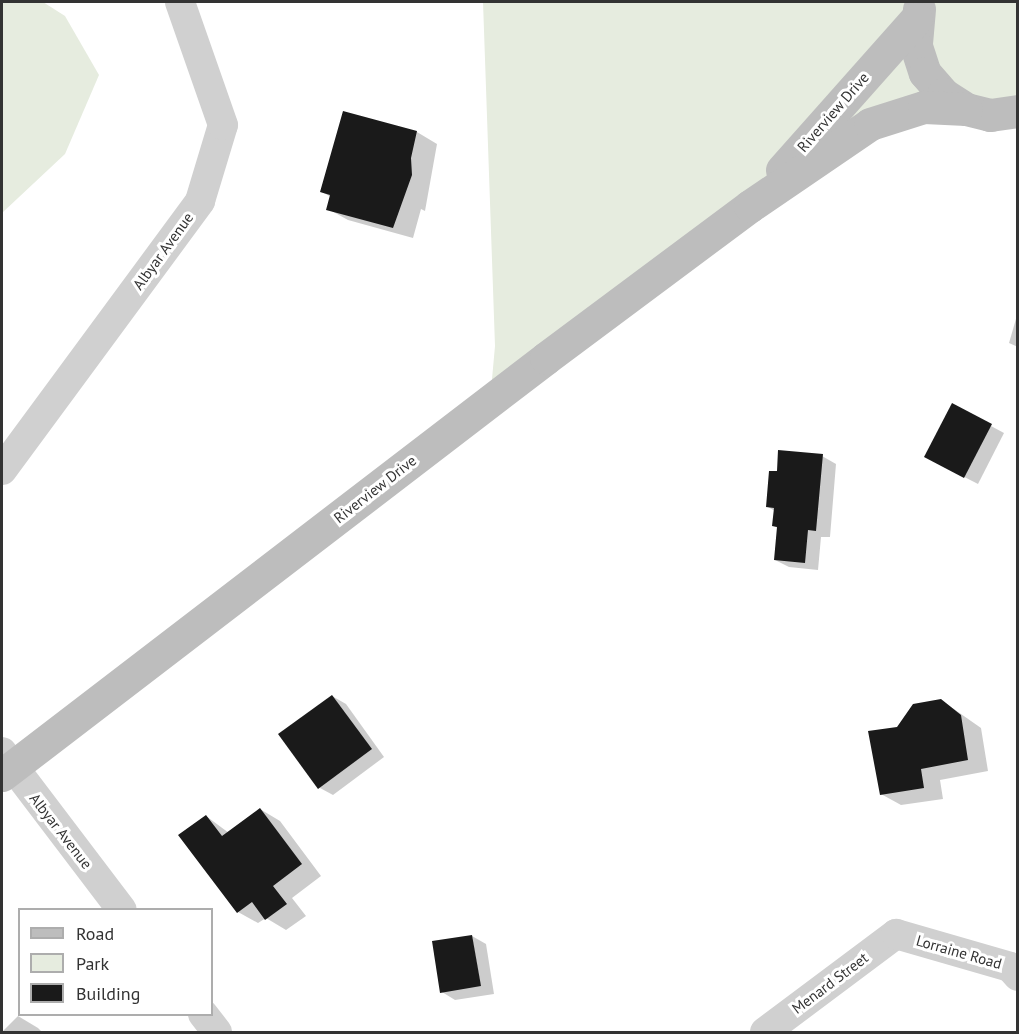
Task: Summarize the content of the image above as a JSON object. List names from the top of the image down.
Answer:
{
  "streets": {
    "street": [
      "Riverview Drive",
      "Albyar Avenue",
      "Lorraine Road",
      "Menard Street"
    ]
  },
  "crossings": [
    ["Riverview Drive", "Albyar Avenue"],
    ["Lorraine Road", "Menard Street"]
  ],
  "legend": ["Road", "Park", "Building"]
}
